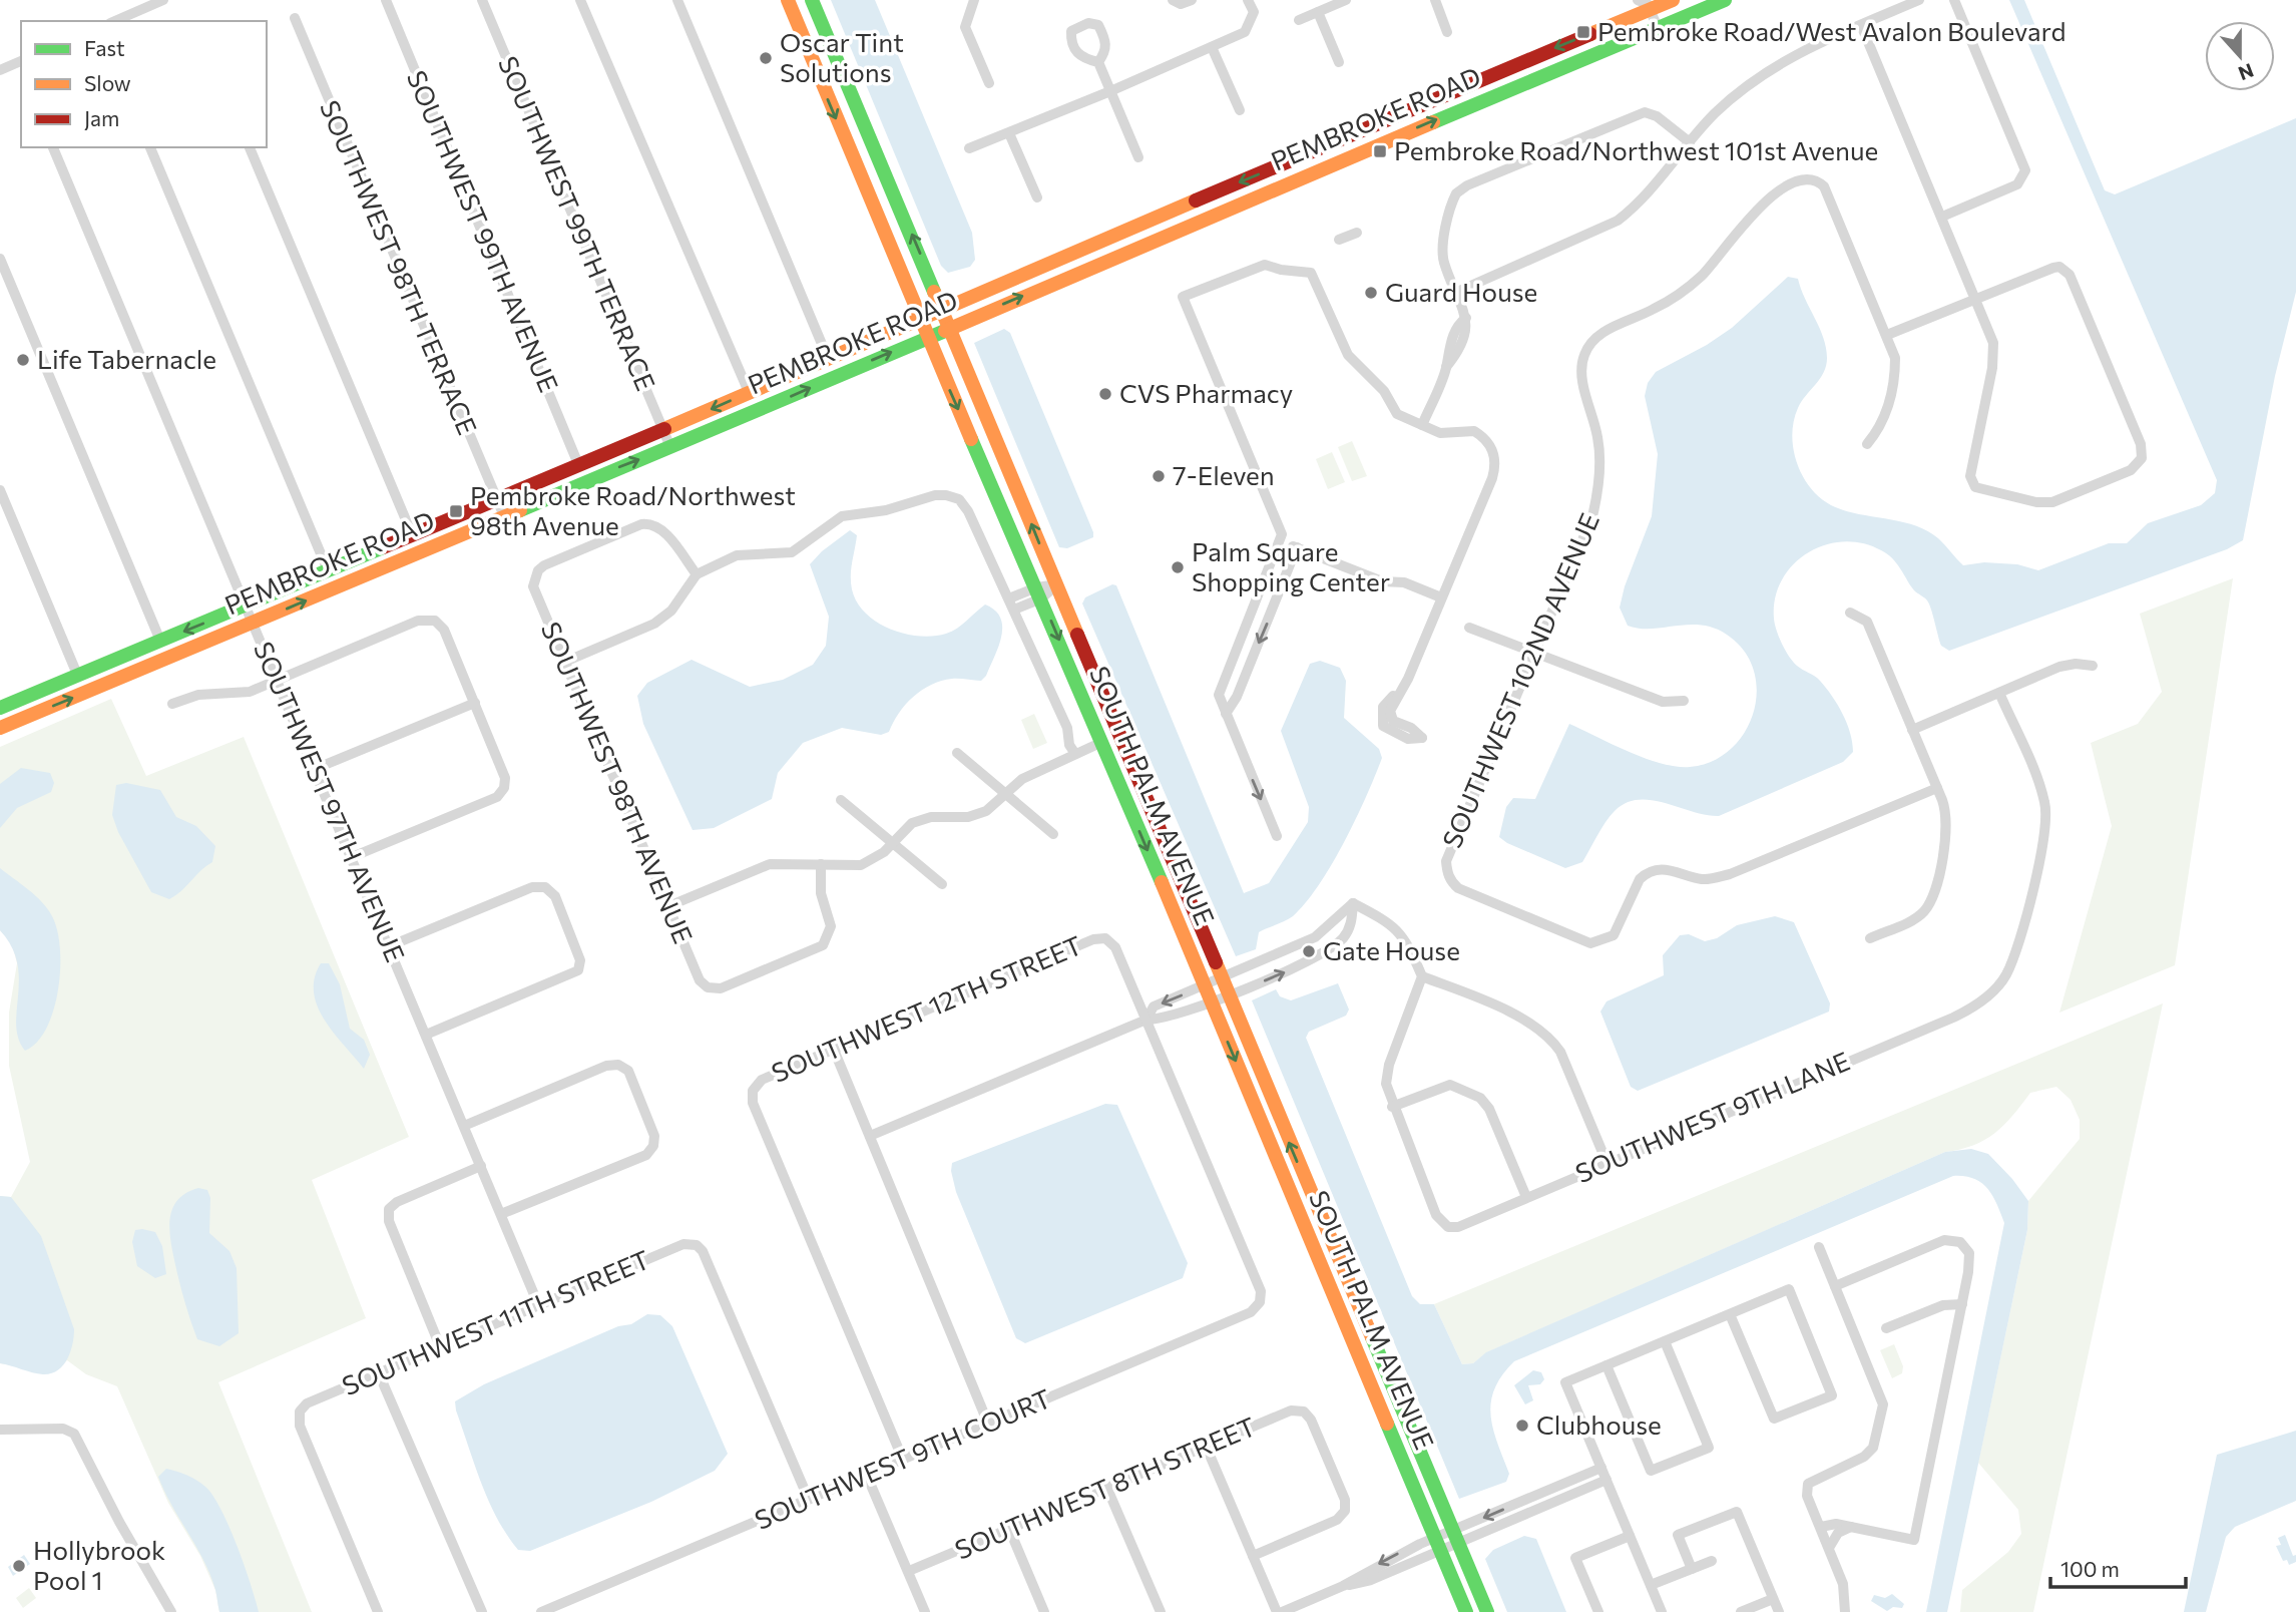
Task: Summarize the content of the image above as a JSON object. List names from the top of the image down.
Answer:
{
  "streets": {
    "main road": ["PEMBROKE ROAD", "SOUTH PALM AVENUE"],
    "street": [
      "SOUTHWEST 99TH TERRACE",
      "SOUTHWEST 99TH AVENUE",
      "SOUTHWEST 98TH TERRACE",
      "SOUTHWEST 102ND AVENUE",
      "SOUTHWEST 98TH AVENUE",
      "SOUTHWEST 97TH AVENUE",
      "SOUTHWEST 12TH STREET",
      "SOUTHWEST 9TH LANE",
      "SOUTHWEST 11TH STREET",
      "SOUTHWEST 9TH COURT",
      "SOUTHWEST 8TH STREET"
    ]
  },
  "crossings": [
    ["PEMBROKE ROAD", "SOUTHWEST 99TH TERRACE"],
    ["PEMBROKE ROAD", "SOUTHWEST 99TH AVENUE"],
    ["PEMBROKE ROAD", "SOUTHWEST 98TH TERRACE"],
    ["PEMBROKE ROAD", "SOUTH PALM AVENUE"],
    ["PEMBROKE ROAD", "SOUTHWEST 97TH AVENUE"],
    ["SOUTHWEST 97TH AVENUE", "SOUTHWEST 11TH STREET"],
    ["SOUTHWEST 12TH STREET", "SOUTHWEST 9TH COURT"],
    ["SOUTHWEST 11TH STREET", "SOUTHWEST 9TH COURT"]
  ],
  "places": {
    "transit": ["Pembroke Road/West Avalon Boulevard", "Pembroke Road/Northwest 101st Avenue", "Pembroke Road/Northwest 98th Avenue"],
    "other": [
      "Oscar Tint Solutions",
      "Guard House",
      "Life Tabernacle",
      "CVS Pharmacy",
      "7-Eleven",
      "Palm Square Shopping Center",
      "Gate House",
      "Clubhouse",
      "Hollybrook Pool 1"
    ]
  },
  "legend": ["Fast", "Slow", "Jam"],
  "scale_bar": "100 m",
  "north": "bottom"
}
